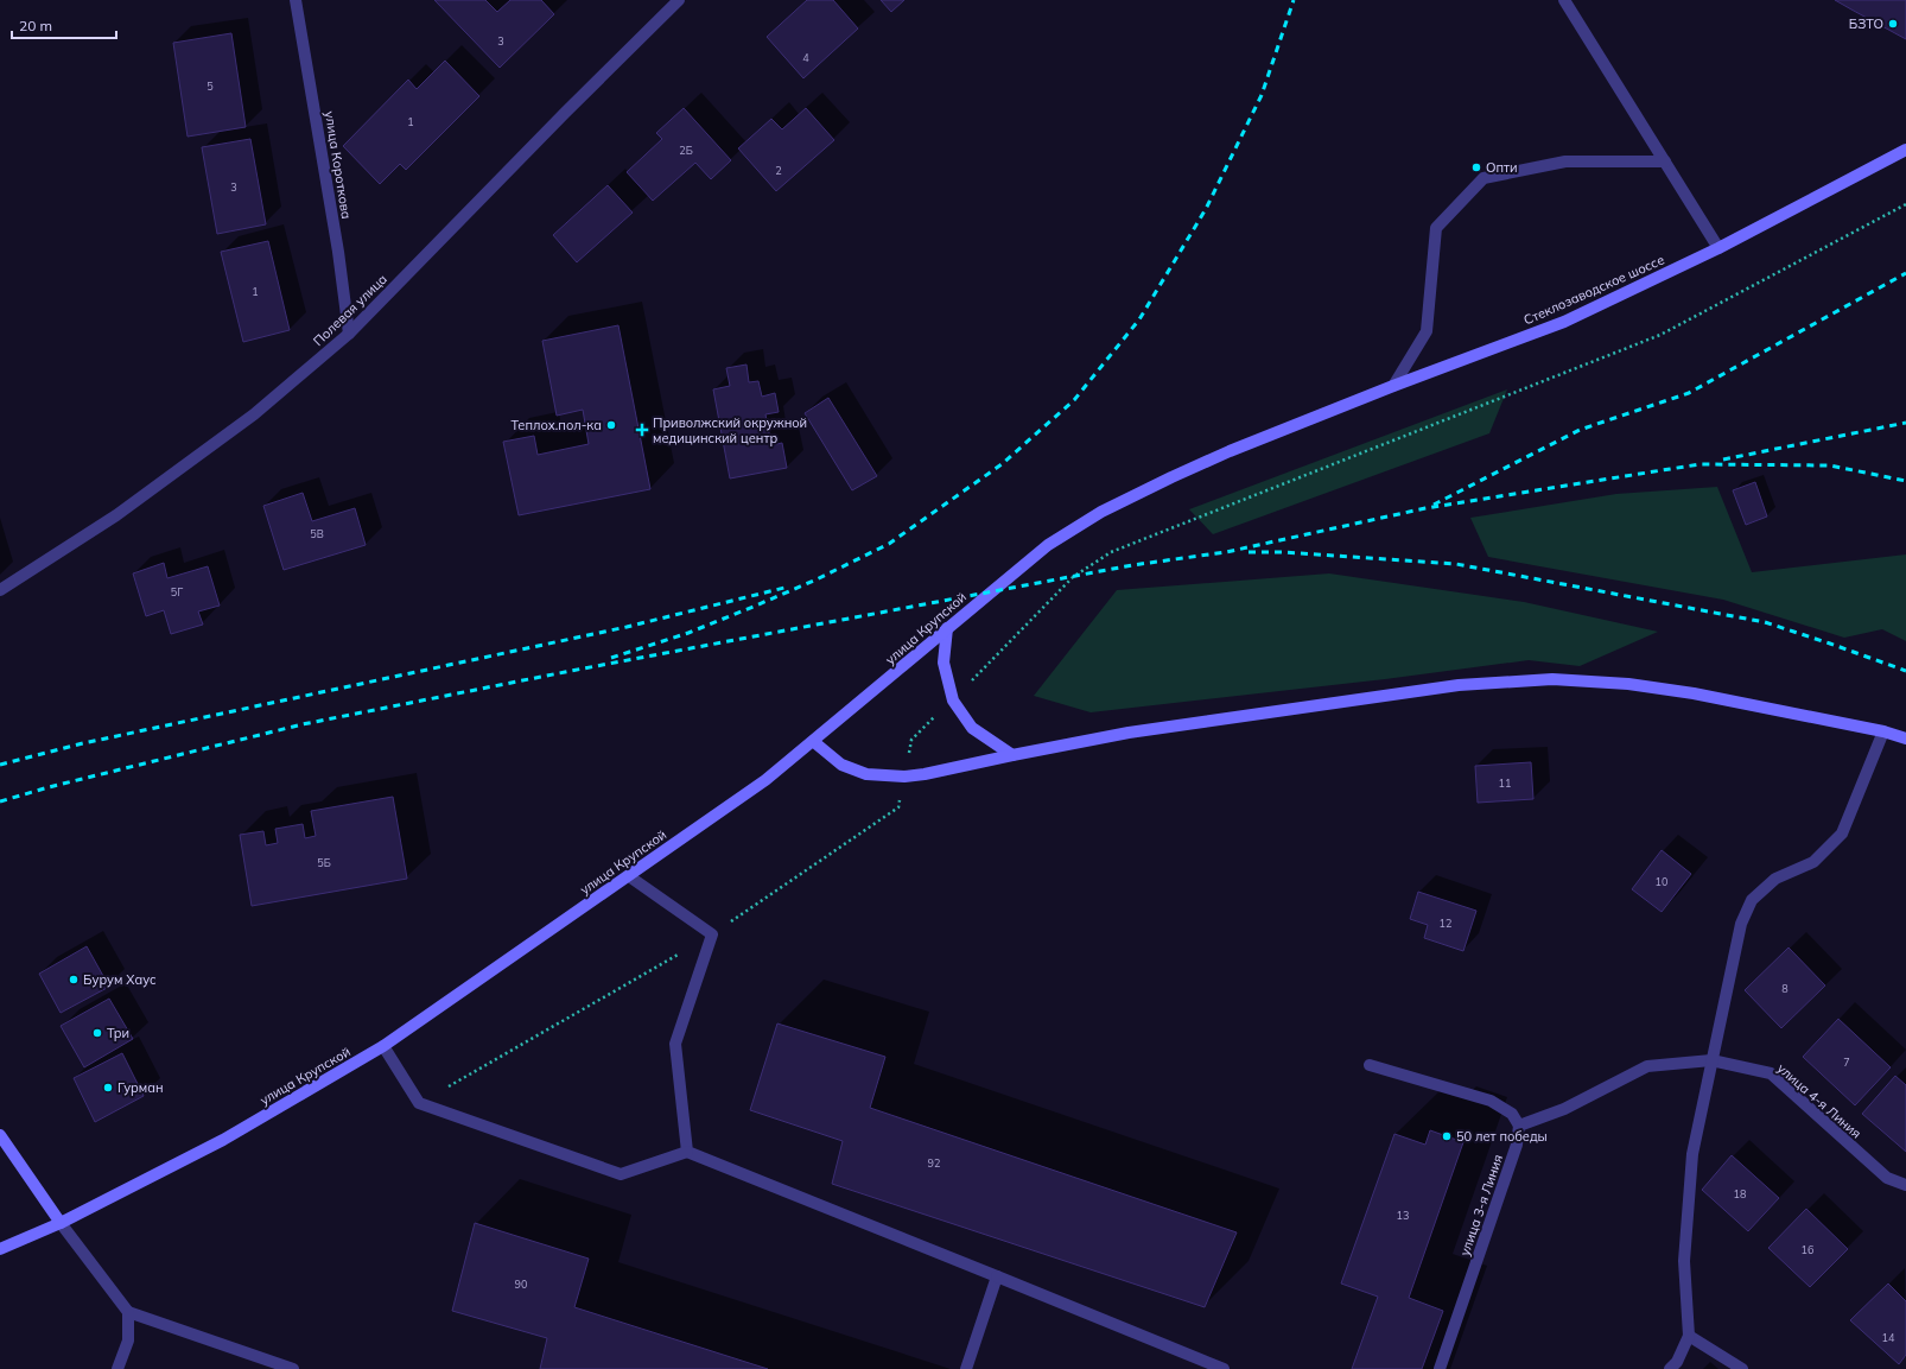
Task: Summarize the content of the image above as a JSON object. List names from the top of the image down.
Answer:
{
  "streets": {
    "main road": ["Стеклозаводское шоссе", "улица Крупской"],
    "street": [
      "улица Короткова",
      "Полевая улица",
      "улица 4-я Линия",
      "улица 3-я Линия"
    ]
  },
  "crossings": [
    ["улица Короткова", "Полевая улица"],
    ["Стеклозаводское шоссе", "улица Крупской"],
    ["улица 4-я Линия", "улица 3-я Линия"]
  ],
  "places": {
    "other": [
      "БЗТО",
      "Опти",
      "Теплох.пол-ка",
      "Бурум Хаус",
      "Три",
      "Гурман",
      "50 лет победы"
    ],
    "health": ["Приволжский окружной медицинский центр"]
  },
  "house_numbers": [
    "3",
    "4",
    "5",
    "1",
    "2Б",
    "2",
    "3",
    "1",
    "5В",
    "5Г",
    "11",
    "5Б",
    "10",
    "12",
    "8",
    "7",
    "92",
    "18",
    "13",
    "16",
    "90",
    "14"
  ],
  "scale_bar": "20 m"
}
